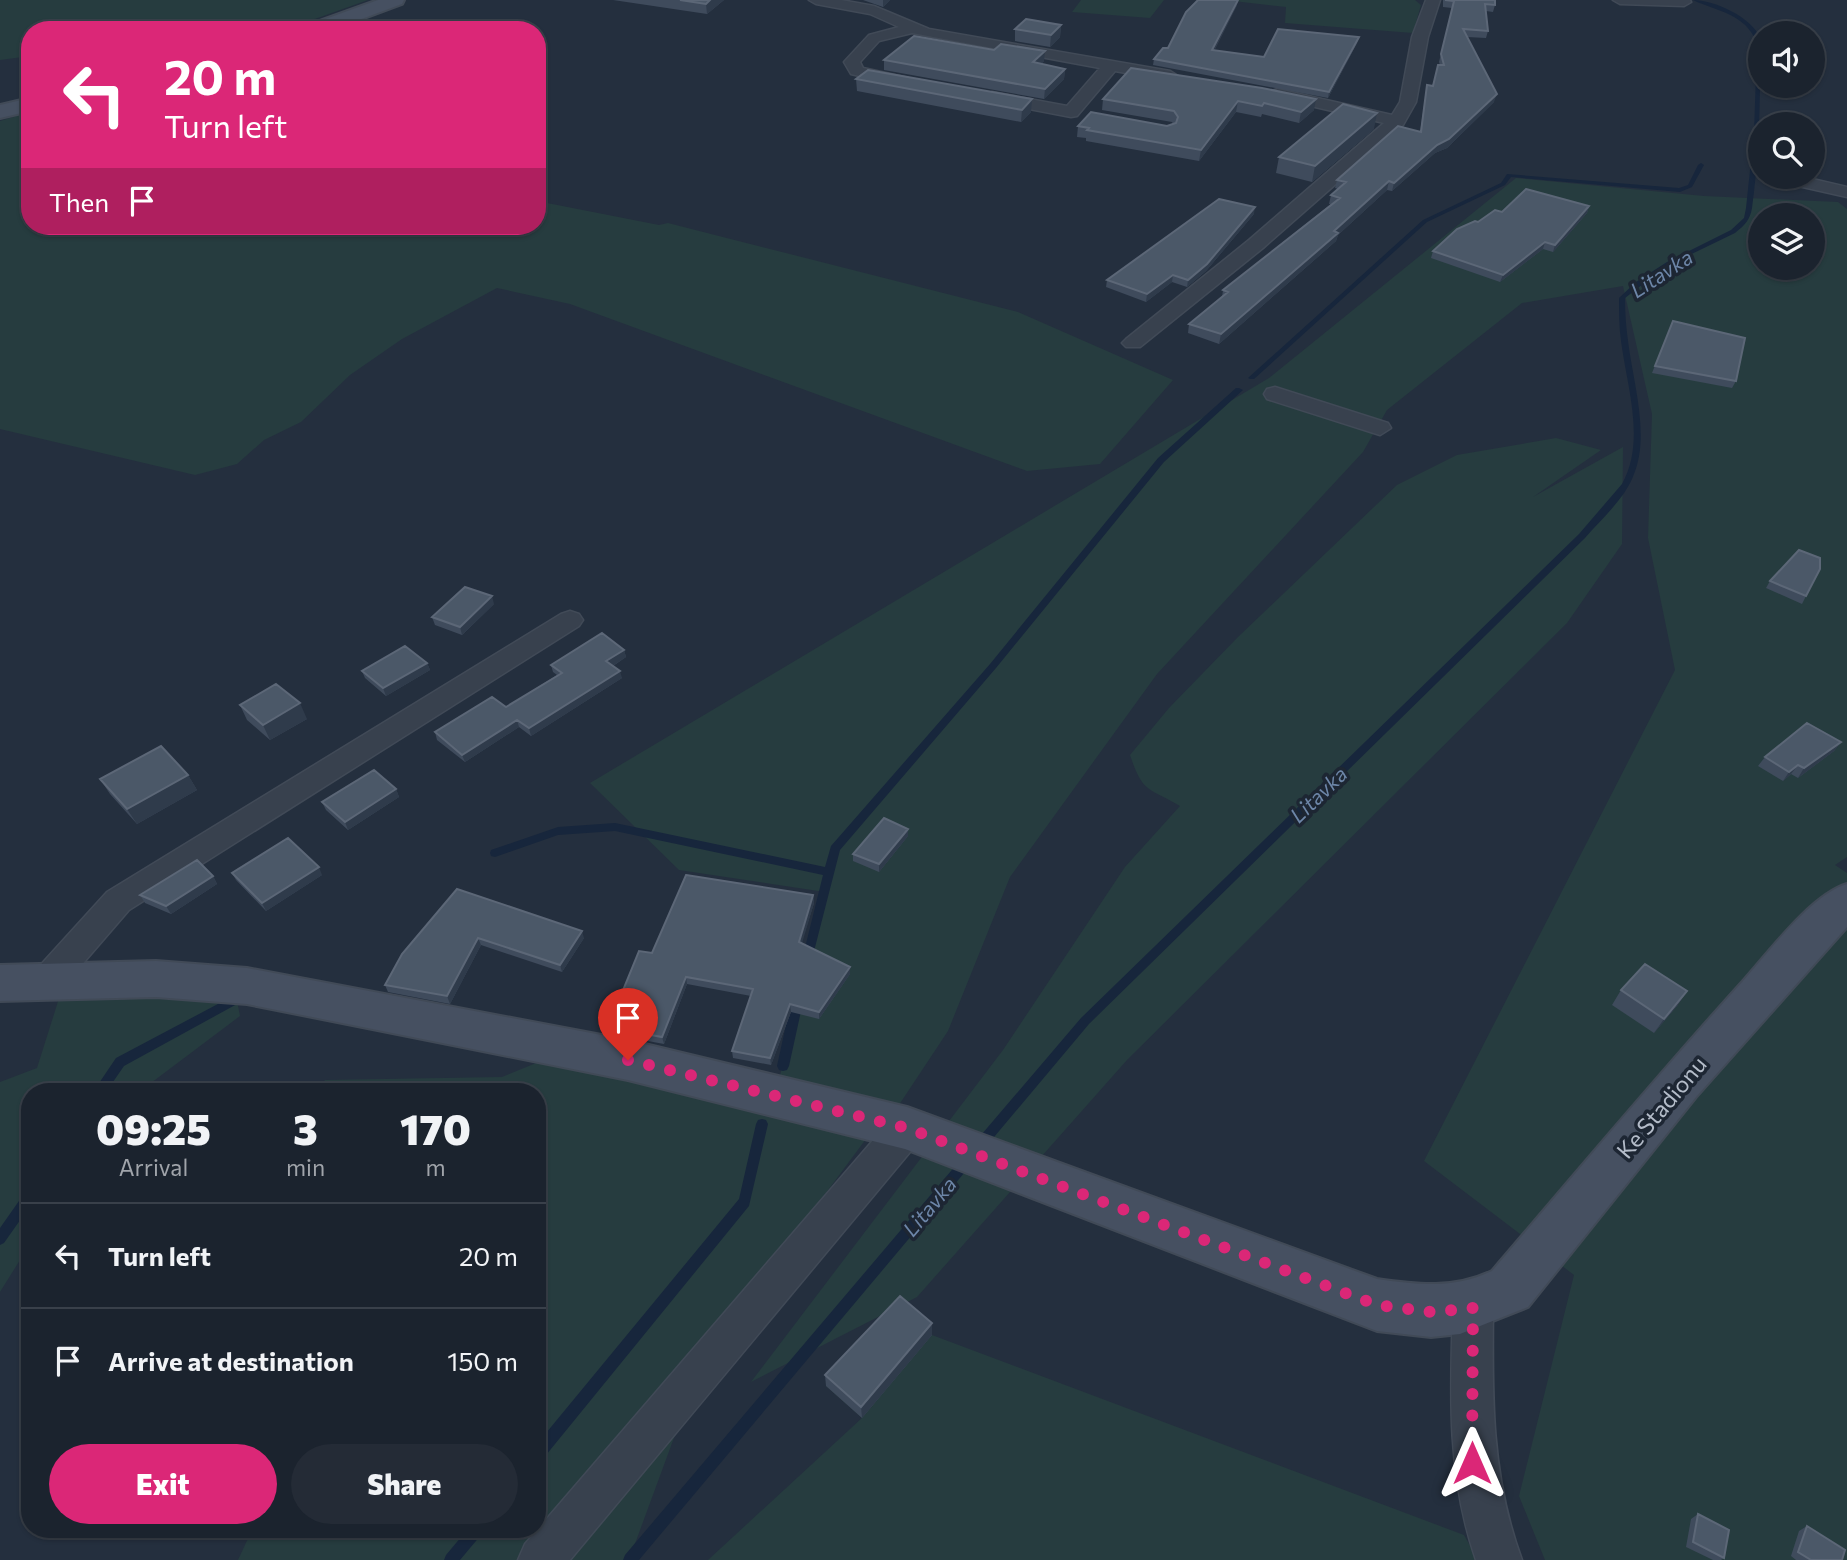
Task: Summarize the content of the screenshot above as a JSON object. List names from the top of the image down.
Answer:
{
  "streets": {
    "street": ["Ke Stadionu"]
  },
  "water": ["Litavka"],
  "page": {
    "turn": ["20 m", "Turn left"],
    "then": "Then",
    "eta": [
      "09:25",
      "Arrival",
      "3",
      "min",
      "170",
      "m"
    ],
    "list": [
      {
        "name": "Turn left",
        "value": "20 m"
      },
      {
        "name": "Arrive at destination",
        "value": "150 m"
      }
    ],
    "buttons": ["Exit", "Share"]
  }
}
